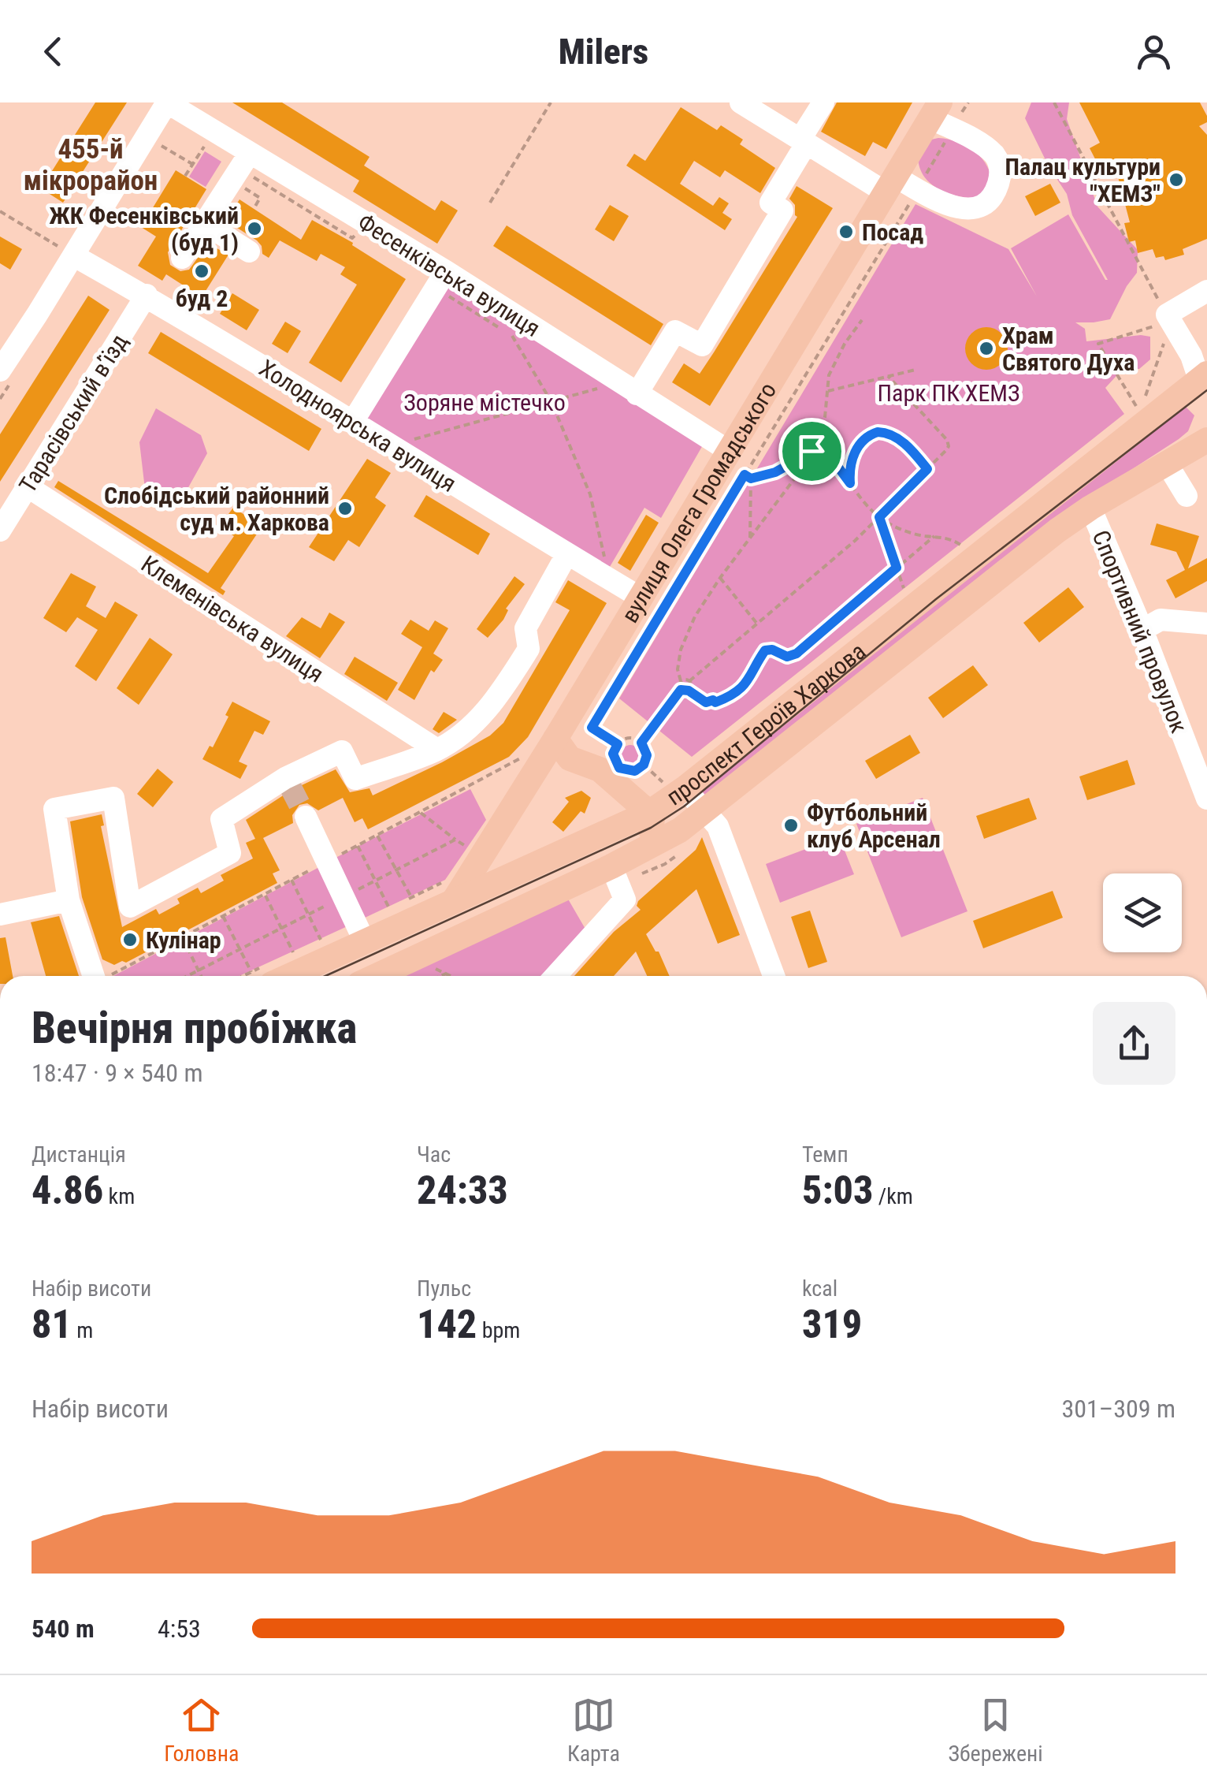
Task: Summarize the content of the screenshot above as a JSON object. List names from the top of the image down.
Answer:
{
  "streets": {
    "main road": ["вулиця Олега Громадського", "проспект Героїв Харкова"],
    "street": [
      "Фесенківська вулиця",
      "Тарасівський в’їзд",
      "Холодноярська вулиця",
      "Клеменівська вулиця",
      "Спортивний провулок"
    ]
  },
  "crossings": [
    ["Фесенківська вулиця", "вулиця Олега Громадського"],
    ["Тарасівський в’їзд", "Холодноярська вулиця"],
    ["Тарасівський в’їзд", "Клеменівська вулиця"],
    ["Холодноярська вулиця", "вулиця Олега Громадського"],
    ["вулиця Олега Громадського", "проспект Героїв Харкова"],
    ["Спортивний провулок", "проспект Героїв Харкова"]
  ],
  "districts": ["455-й мікрорайон"],
  "parks": ["Парк ПК ХЕМЗ", "Зоряне містечко"],
  "places": [
    "Палац культури \"ХЕМЗ\"",
    "ЖК Фесенківський (буд 1)",
    "Посад",
    "буд 2",
    "Храм Святого Духа",
    "Слобідський районний суд м. Харкова",
    "Футбольний клуб Арсенал",
    "Кулінар"
  ],
  "page": {
    "header": "Milers",
    "heading": ["Вечірня пробіжка", "18:47 · 9 × 540 m"],
    "stats": [
      ["Дистанція", "4.86 km"],
      ["Час", "24:33"],
      ["Темп", "5:03 /km"],
      ["Набір висоти", "81 m"],
      ["Пульс", "142 bpm"],
      ["kcal", "319"]
    ],
    "chart": ["Набір висоти", "301–309 m"],
    "list": [
      {
        "name": "540 m",
        "note": "4:53"
      }
    ],
    "tabs": ["Головна", "Карта", "Збережені"]
  }
}
